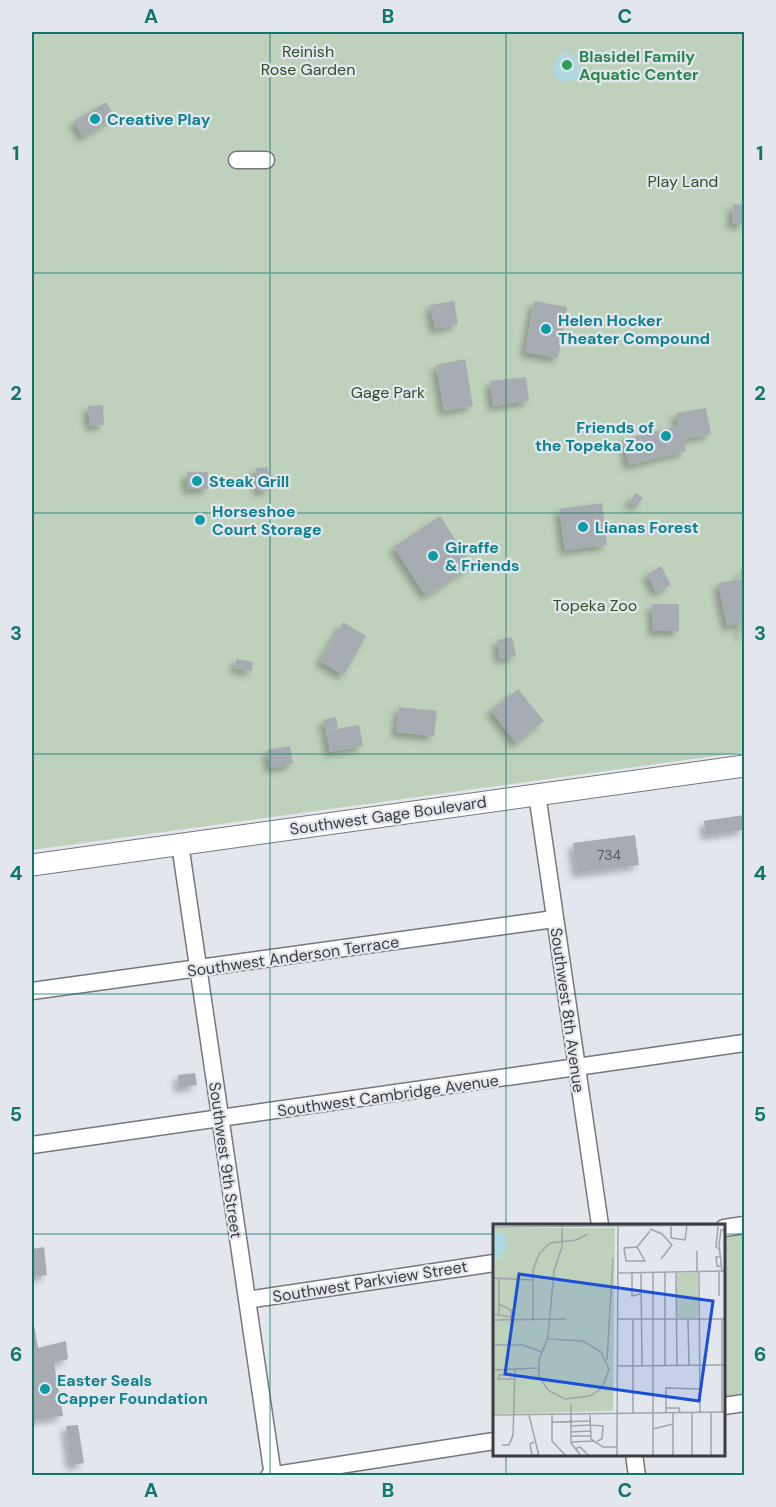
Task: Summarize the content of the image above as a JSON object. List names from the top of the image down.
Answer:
{
  "streets": {
    "main road": ["Southwest Gage Boulevard"],
    "street": [
      "Southwest Anderson Terrace",
      "Southwest 8th Avenue",
      "Southwest Cambridge Avenue",
      "Southwest 9th Street",
      "Southwest Parkview Street"
    ]
  },
  "crossings": [
    ["Southwest Gage Boulevard", "Southwest 8th Avenue"],
    ["Southwest Gage Boulevard", "Southwest 9th Street"],
    ["Southwest Anderson Terrace", "Southwest 8th Avenue"],
    ["Southwest Anderson Terrace", "Southwest 9th Street"],
    ["Southwest 8th Avenue", "Southwest Cambridge Avenue"],
    ["Southwest Cambridge Avenue", "Southwest 9th Street"],
    ["Southwest 9th Street", "Southwest Parkview Street"]
  ],
  "parks": [
    "Reinish Rose Garden",
    "Play Land",
    "Gage Park",
    "Topeka Zoo"
  ],
  "places": [
    "Blasidel Family Aquatic Center",
    "Creative Play",
    "Helen Hocker Theater Compound",
    "Friends of the Topeka Zoo",
    "Steak Grill",
    "Horseshoe Court Storage",
    "Lianas Forest",
    "Giraffe & Friends",
    "Easter Seals Capper Foundation"
  ],
  "house_numbers": ["734"],
  "grid": {
    "columns": ["A", "B", "C"],
    "rows": [
      "1",
      "2",
      "3",
      "4",
      "5",
      "6"
    ]
  }
}
